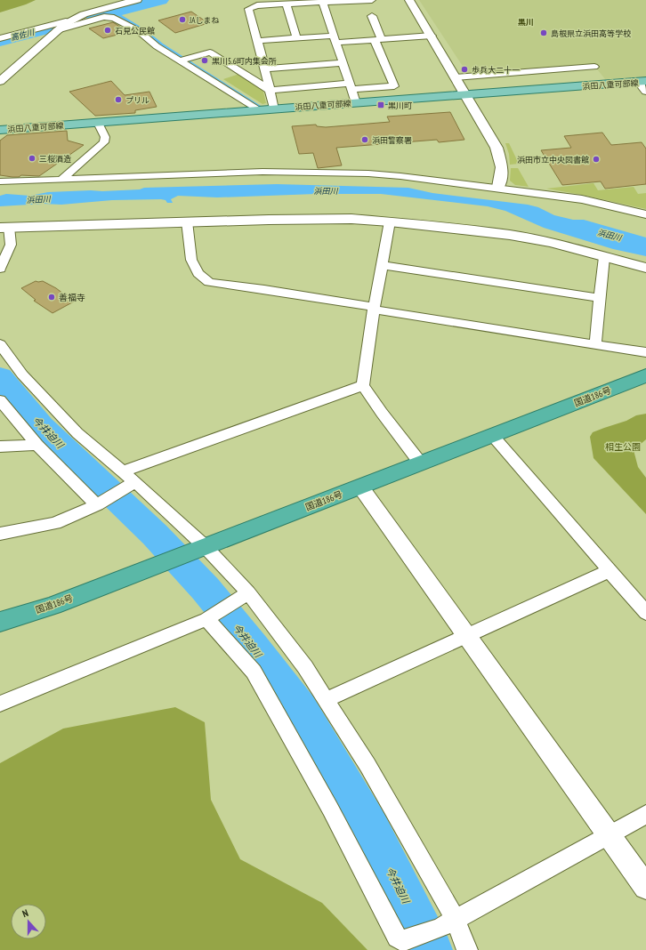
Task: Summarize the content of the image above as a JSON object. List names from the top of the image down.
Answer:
{
  "streets": {
    "highway": ["国道186号"],
    "main road": ["浜田八重可部線"]
  },
  "districts": ["黒川"],
  "water": ["高佐川", "浜田川", "今井迫川"],
  "parks": ["相生公園"],
  "places": {
    "other": [
      "JAしまね",
      "石見公民館",
      "島根県立浜田高等学校",
      "黒川5.6町内集会所",
      "歩兵大二十一",
      "プリル",
      "浜田警察署",
      "三桜酒造",
      "浜田市立中央図書館",
      "善福寺"
    ],
    "transit": ["黒川町"]
  },
  "north": "top"
}
